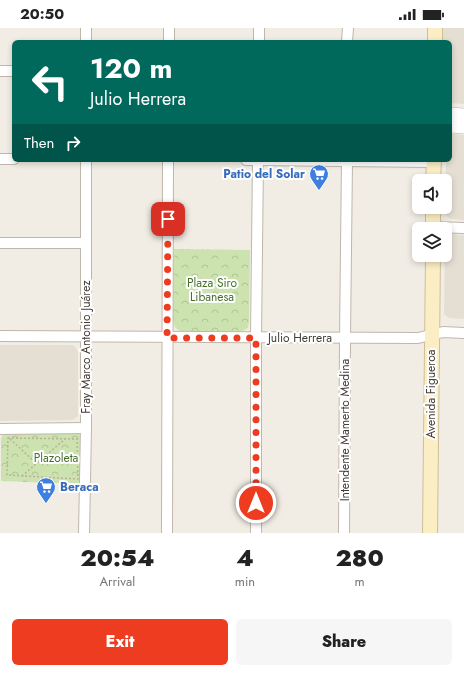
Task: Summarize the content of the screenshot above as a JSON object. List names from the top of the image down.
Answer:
{
  "streets": {
    "main road": ["Avenida Figueroa"],
    "street": ["Julio Herrera", "Fray Marco Antonio Juárez", "Intendente Mamerto Medina"]
  },
  "crossings": [
    ["Julio Herrera", "Fray Marco Antonio Juárez"],
    ["Julio Herrera", "Avenida Figueroa"],
    ["Julio Herrera", "Intendente Mamerto Medina"]
  ],
  "parks": ["Plaza Siro Libanesa", "Plazoleta"],
  "places": {
    "supermarket": ["Patio del Solar", "Beraca"]
  },
  "page": {
    "status": "20:50",
    "turn": ["120 m", "Julio Herrera"],
    "then": "Then",
    "eta": [
      "20:54",
      "Arrival",
      "4",
      "min",
      "280",
      "m"
    ],
    "buttons": ["Exit", "Share"]
  }
}
